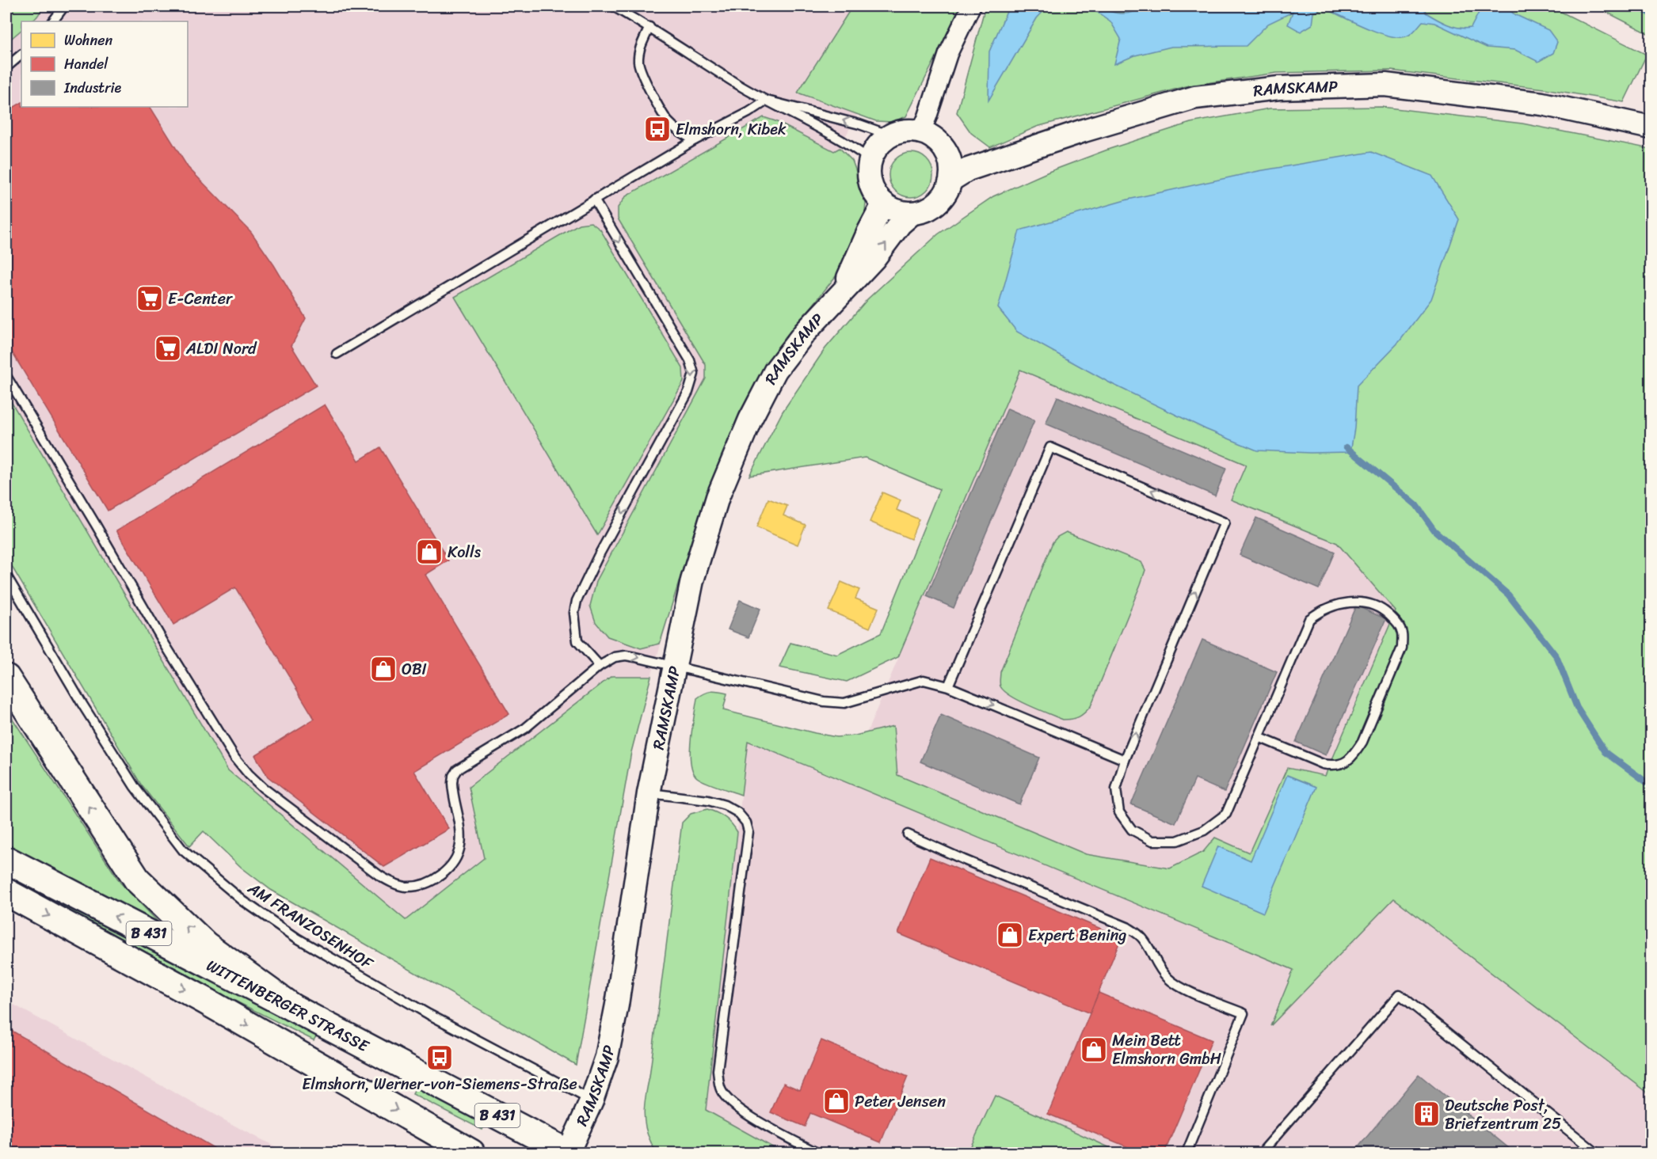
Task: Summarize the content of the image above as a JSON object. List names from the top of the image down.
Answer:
{
  "streets": {
    "main road": ["B 431", "WITTENBERGER STRASSE"],
    "street": ["RAMSKAMP"],
    "lane": ["AM FRANZOSENHOF"]
  },
  "crossings": [
    ["RAMSKAMP", "AM FRANZOSENHOF"],
    ["RAMSKAMP", "WITTENBERGER STRASSE"]
  ],
  "places": {
    "bus stop": ["Elmshorn, Kibek", "Elmshorn, Werner-von-Siemens-Straße"],
    "supermarket": ["E-Center", "ALDI Nord"],
    "shop": [
      "Kolls",
      "OBI",
      "Expert Bening",
      "Mein Bett Elmshorn GmbH",
      "Peter Jensen"
    ],
    "building": ["Deutsche Post, Briefzentrum 25"]
  },
  "legend": ["Wohnen", "Handel", "Industrie"]
}
